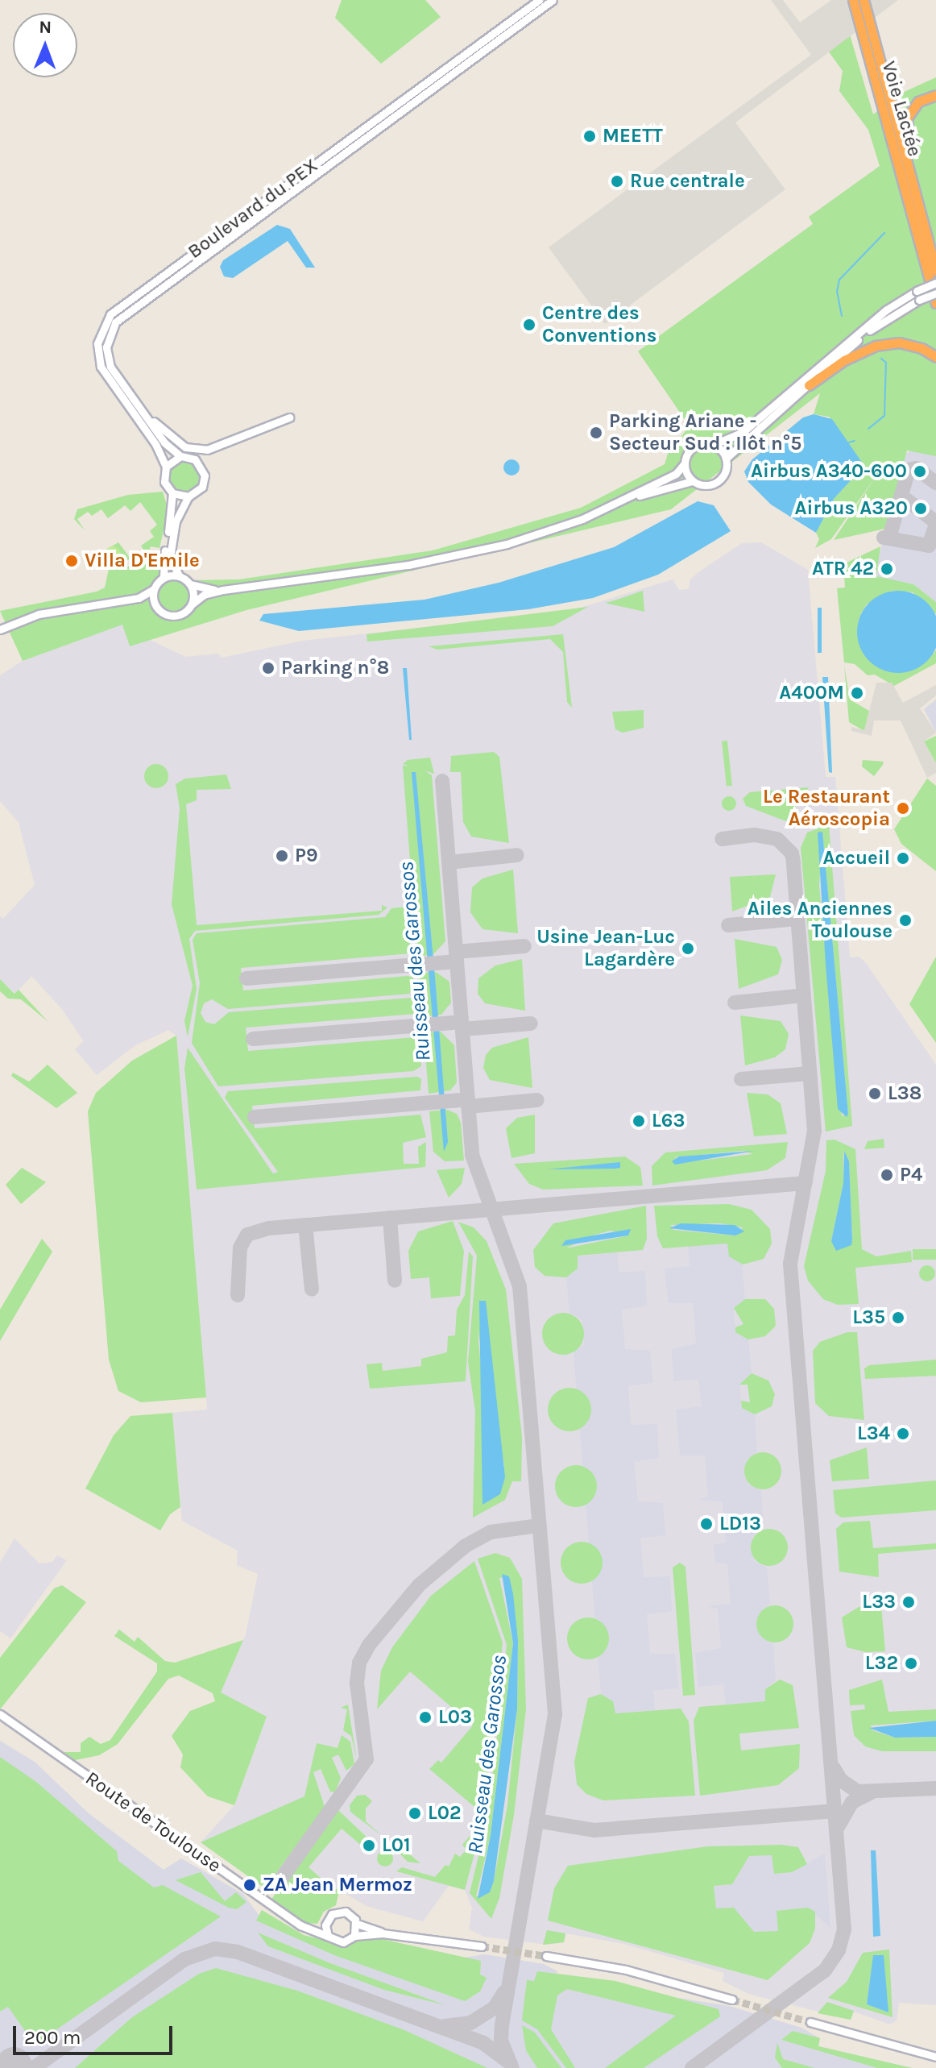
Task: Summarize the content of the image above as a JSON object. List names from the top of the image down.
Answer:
{
  "streets": {
    "highway": ["Voie Lactée"],
    "main road": ["Boulevard du PEX", "Route de Toulouse"]
  },
  "water": ["Ruisseau des Garossos"],
  "places": [
    "MEETT",
    "Rue centrale",
    "Centre des Conventions",
    "Parking Ariane - Secteur Sud : Ilôt n°5",
    "Airbus A340-600",
    "Airbus A320",
    "Villa D'Emile",
    "ATR 42",
    "Parking n°8",
    "A400M",
    "Le Restaurant Aéroscopia",
    "P9",
    "Accueil",
    "Ailes Anciennes Toulouse",
    "Usine Jean-Luc Lagardère",
    "L38",
    "L63",
    "P4",
    "L35",
    "L34",
    "LD13",
    "L33",
    "L32",
    "L03",
    "L02",
    "L01",
    "ZA Jean Mermoz"
  ],
  "scale_bar": "200 m",
  "north": "top"
}
